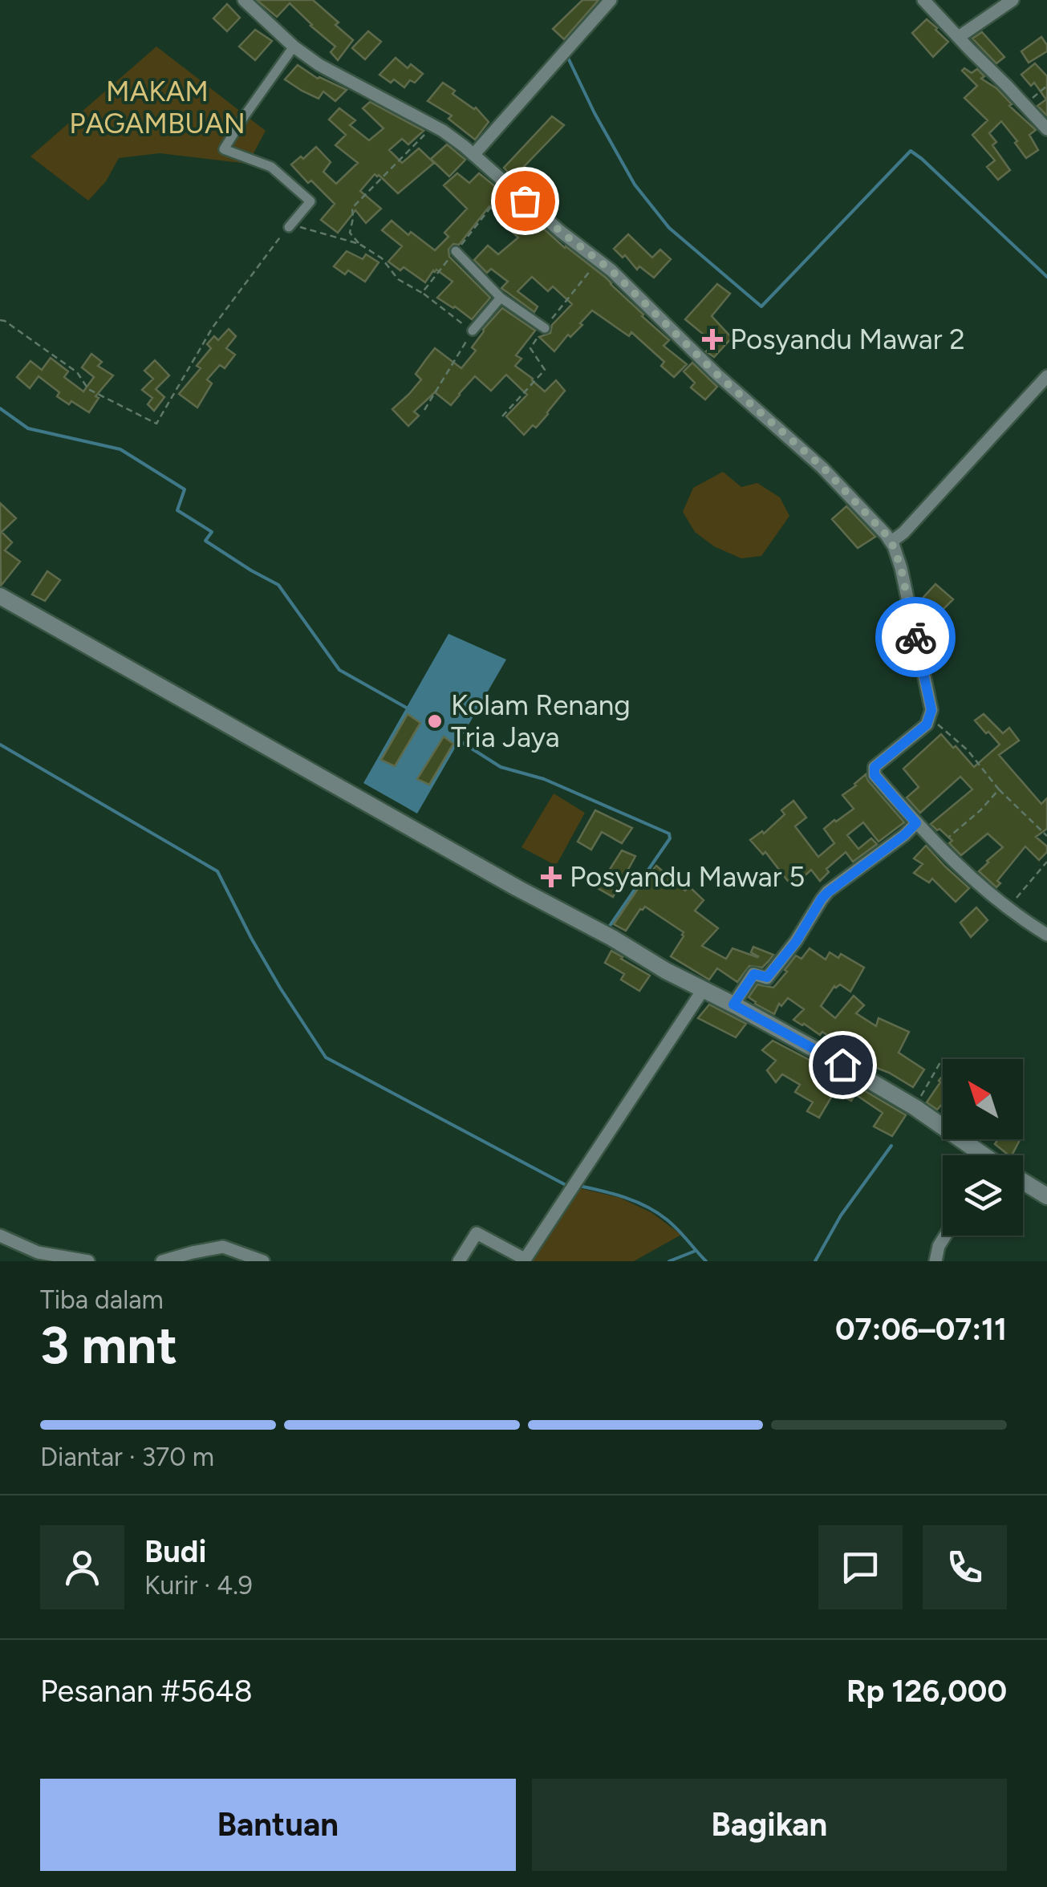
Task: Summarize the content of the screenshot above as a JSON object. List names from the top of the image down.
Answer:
{
  "parks": ["MAKAM PAGAMBUAN"],
  "places": {
    "health": ["Posyandu Mawar 2", "Posyandu Mawar 5"],
    "other": ["Kolam Renang Tria Jaya"]
  },
  "north": "top left",
  "page": {
    "heading": ["3 mnt", "Tiba dalam", "07:06–07:11"],
    "panel": [
      "Budi",
      "Kurir · 4.9",
      "Pesanan #5648",
      "Rp 126,000"
    ],
    "bar": "Diantar · 370 m",
    "buttons": ["Bantuan", "Bagikan"]
  }
}
